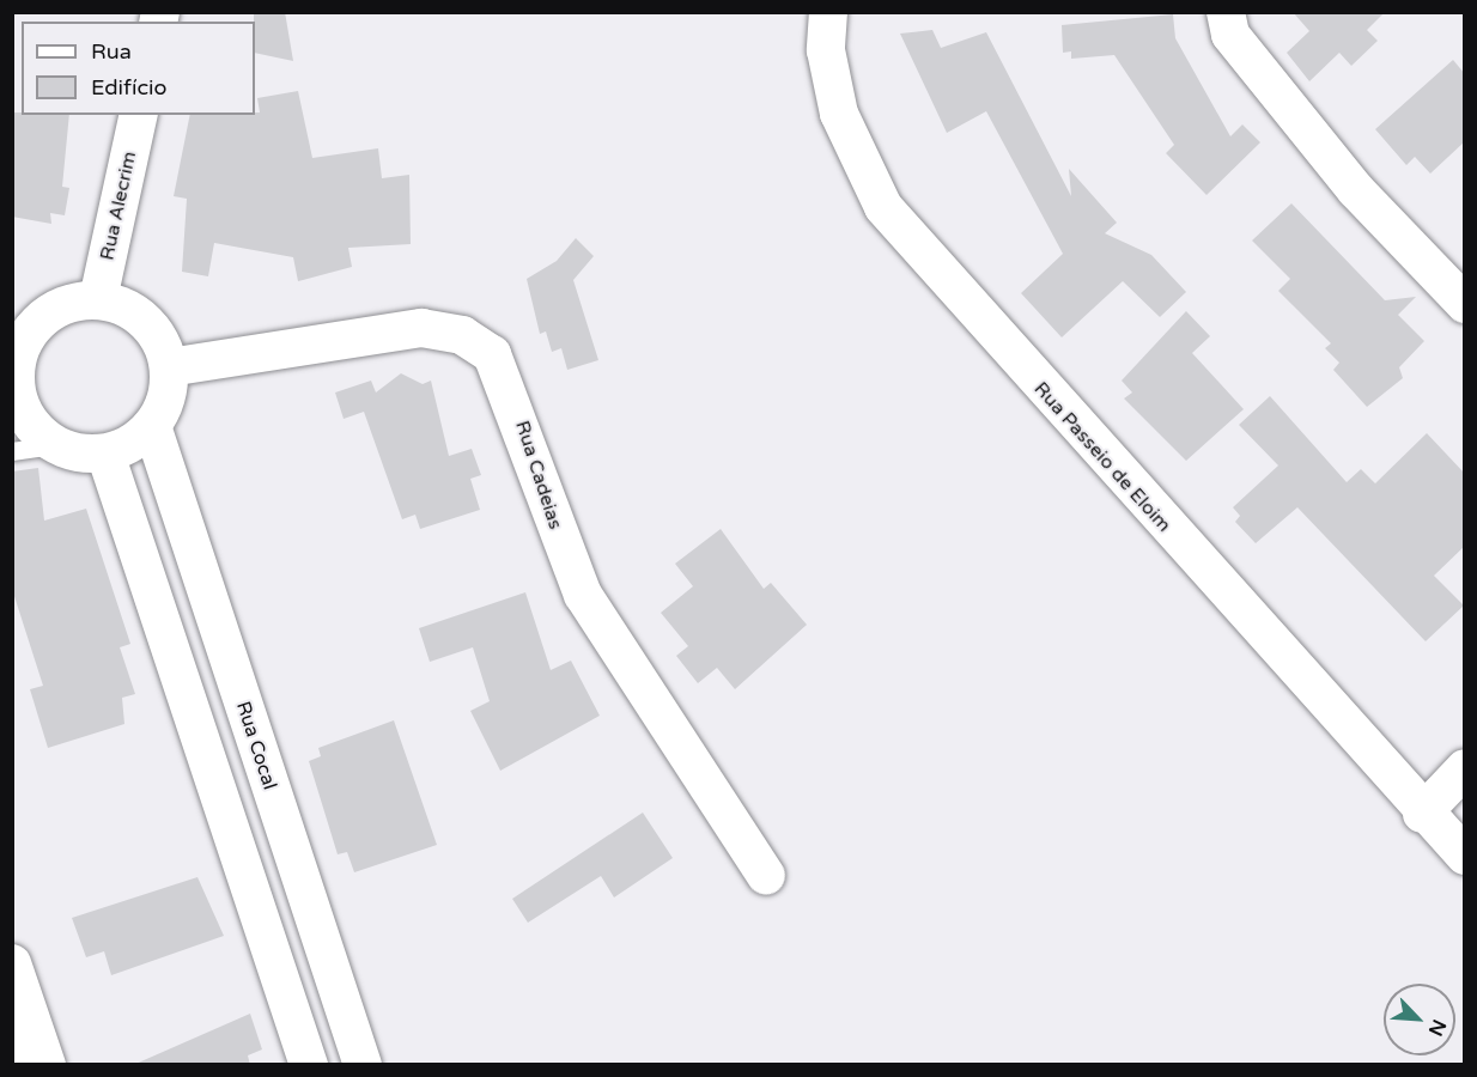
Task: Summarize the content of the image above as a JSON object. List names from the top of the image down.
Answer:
{
  "streets": {
    "street": [
      "Rua Alecrim",
      "Rua Passeio de Eloim",
      "Rua Cadeias",
      "Rua Cocal"
    ]
  },
  "crossings": [
    ["Rua Alecrim", "Rua Cadeias"],
    ["Rua Alecrim", "Rua Cocal"],
    ["Rua Cadeias", "Rua Cocal"]
  ],
  "legend": ["Rua", "Edifício"],
  "north": "bottom right"
}
